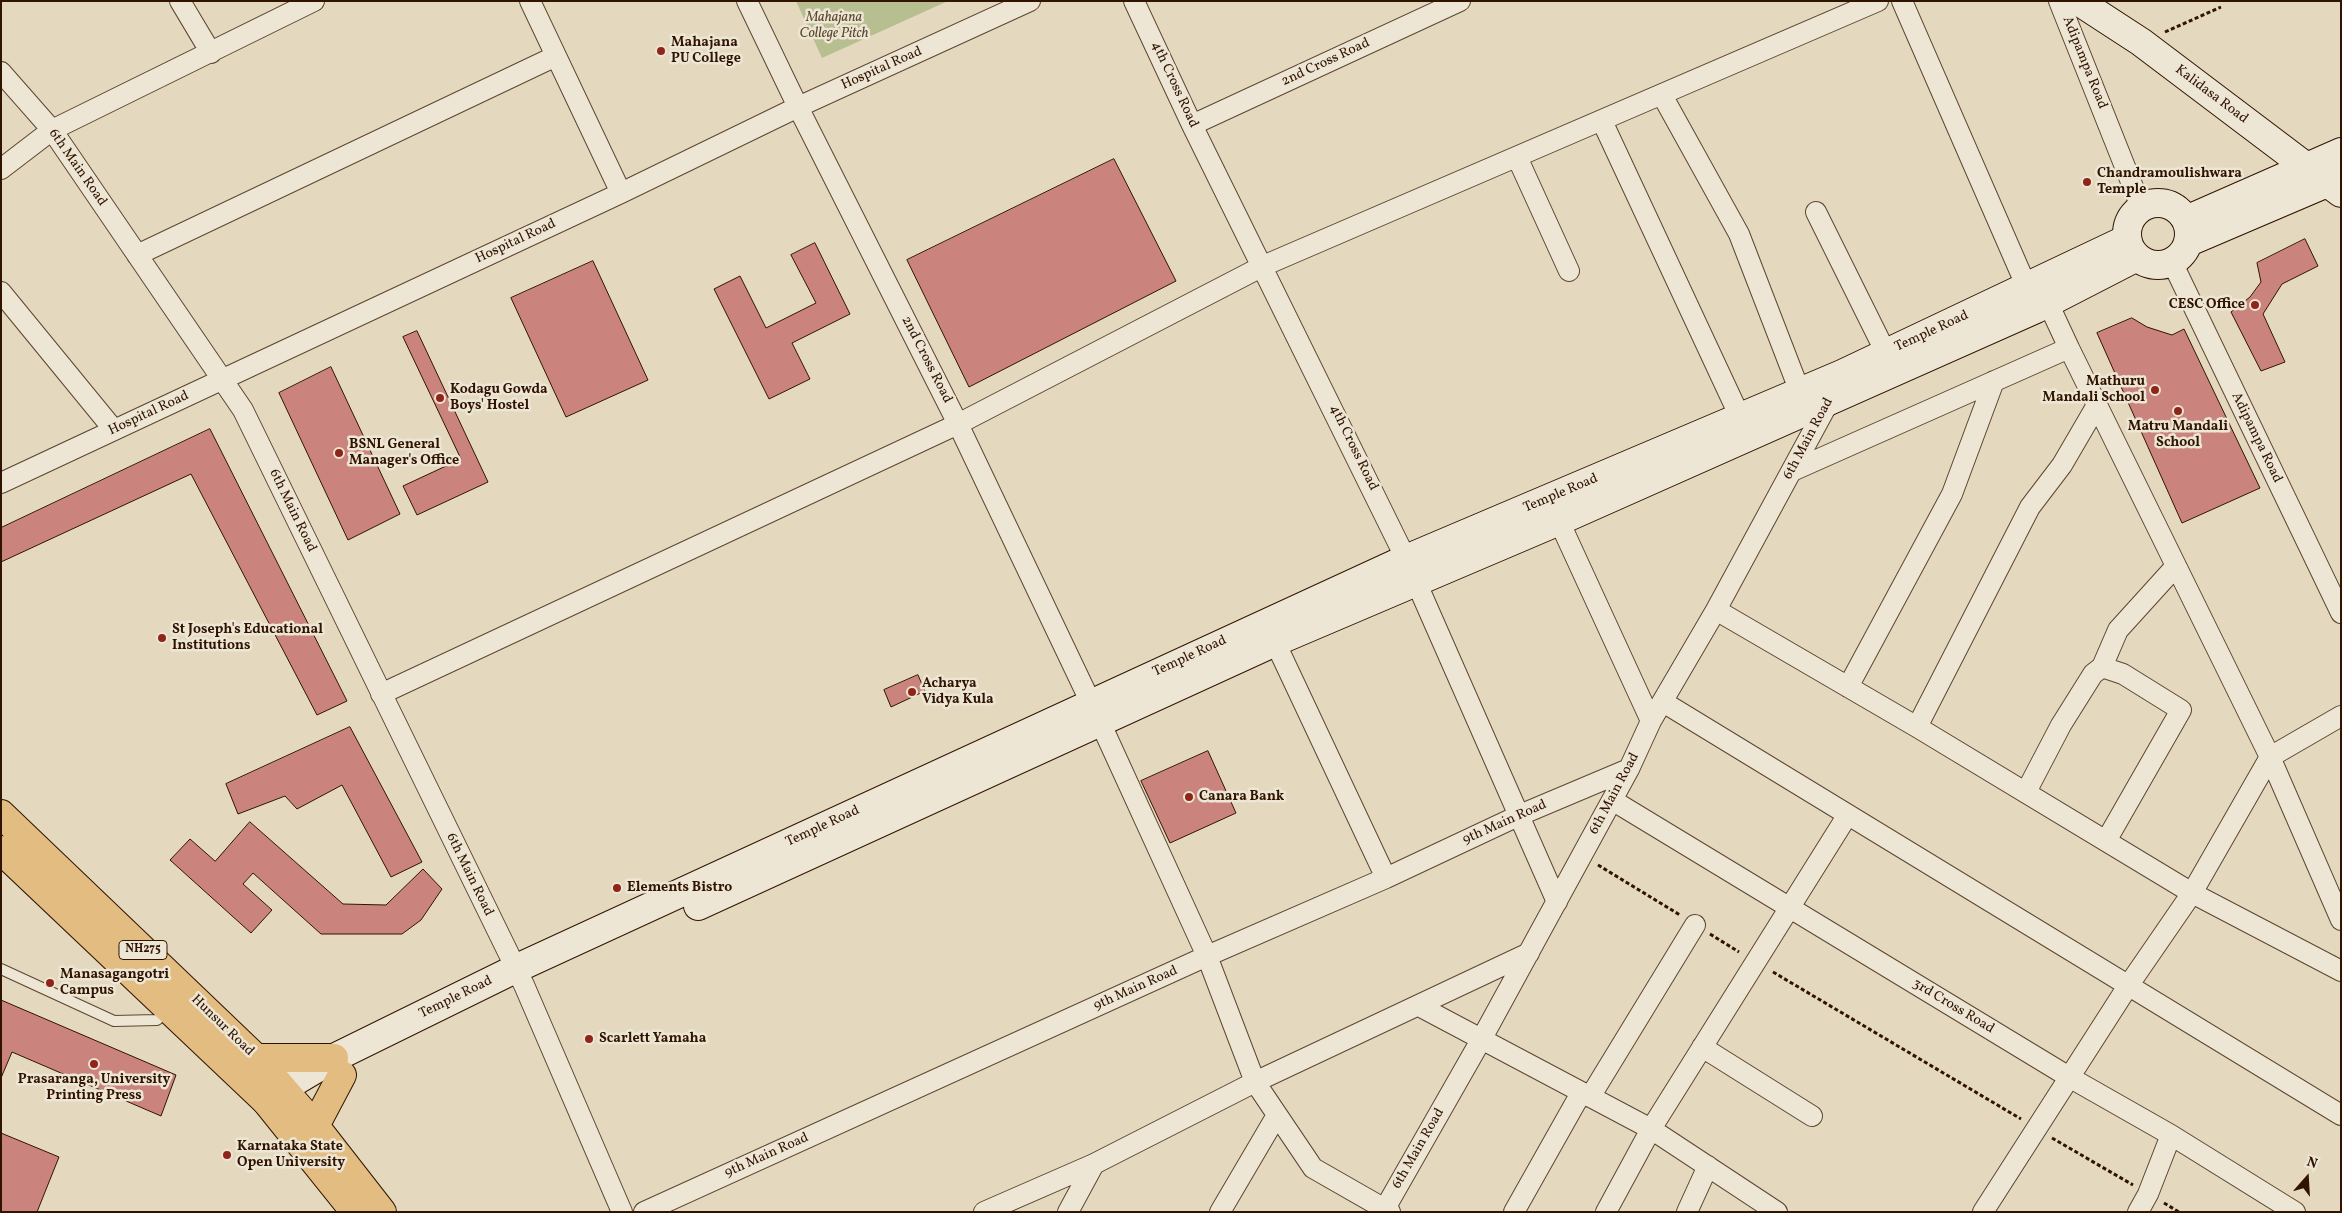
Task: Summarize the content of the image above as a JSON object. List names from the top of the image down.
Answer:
{
  "streets": {
    "main road": ["NH275", "Hunsur Road"],
    "street": [
      "2nd Cross Road",
      "Adipampa Road",
      "Hospital Road",
      "4th Cross Road",
      "Kalidasa Road",
      "6th Main Road",
      "Temple Road",
      "9th Main Road",
      "3rd Cross Road"
    ]
  },
  "crossings": [
    ["2nd Cross Road", "Hospital Road"],
    ["2nd Cross Road", "4th Cross Road"],
    ["2nd Cross Road", "6th Main Road"],
    ["2nd Cross Road", "Temple Road"],
    ["2nd Cross Road", "9th Main Road"],
    ["Adipampa Road", "Temple Road"],
    ["Hospital Road", "6th Main Road"],
    ["4th Cross Road", "6th Main Road"],
    ["4th Cross Road", "Temple Road"],
    ["4th Cross Road", "9th Main Road"],
    ["6th Main Road", "Temple Road"],
    ["6th Main Road", "9th Main Road"],
    ["6th Main Road", "3rd Cross Road"],
    ["Temple Road", "Hunsur Road"]
  ],
  "parks": ["Mahajana College Pitch"],
  "places": [
    "Mahajana PU College",
    "Chandramoulishwara Temple",
    "CESC Office",
    "Mathuru Mandali School",
    "Kodagu Gowda Boys' Hostel",
    "Matru Mandali School",
    "BSNL General Manager's Office",
    "St Joseph's Educational Institutions",
    "Acharya Vidya Kula",
    "Canara Bank",
    "Elements Bistro",
    "Manasagangotri Campus",
    "Scarlett Yamaha",
    "Prasaranga, University Printing Press",
    "Karnataka State Open University"
  ],
  "north": "top"
}
